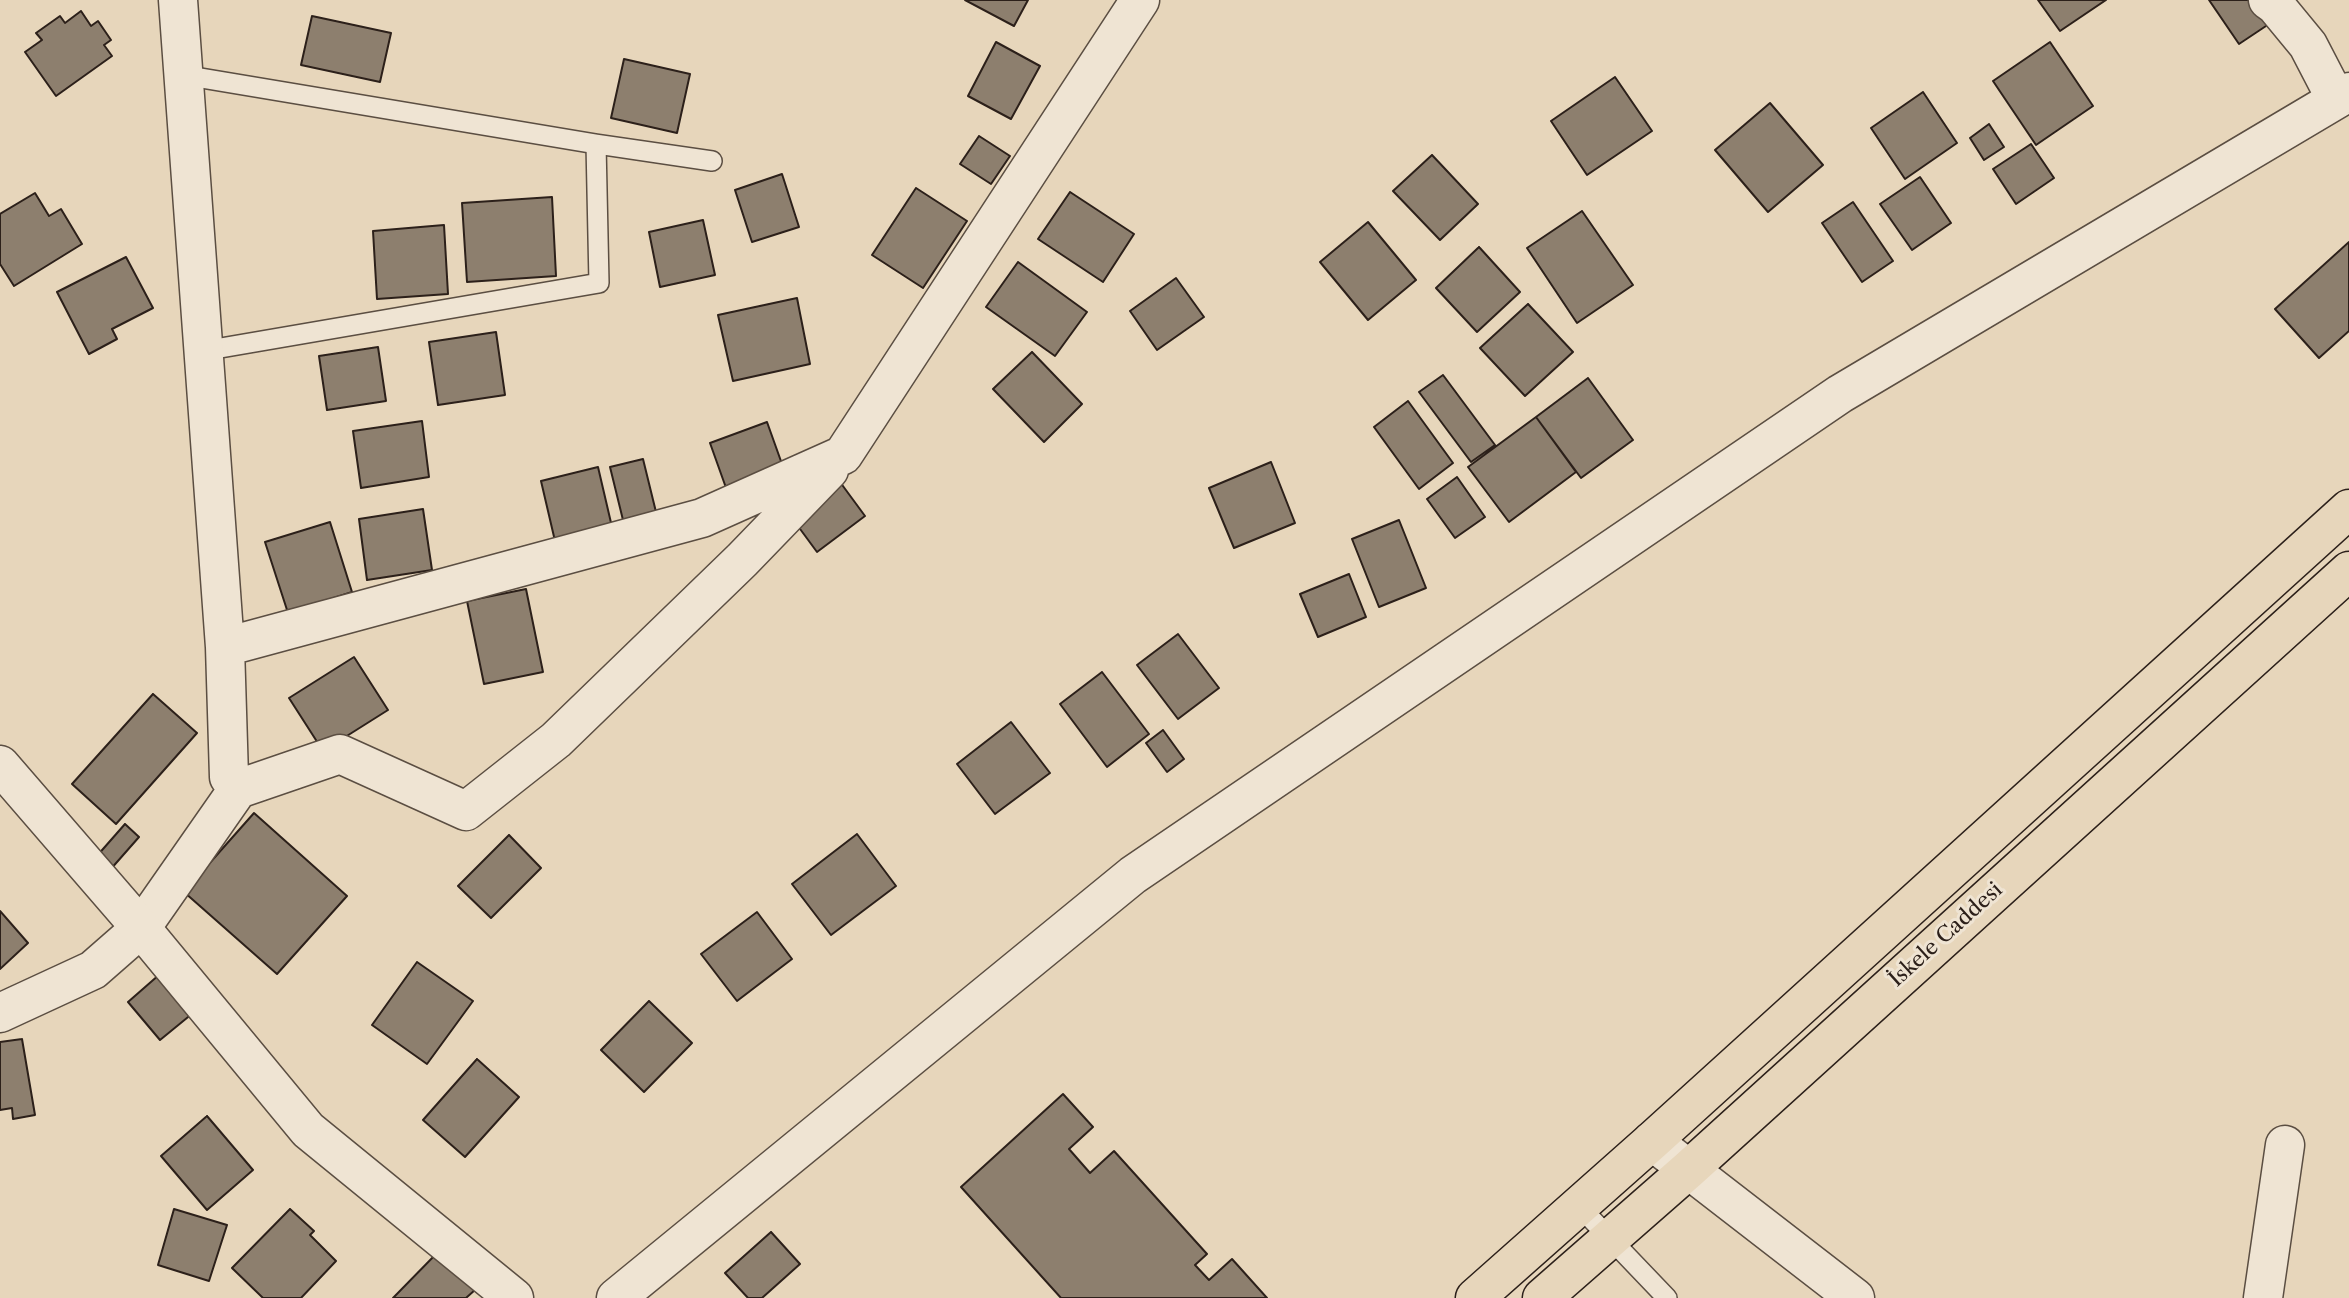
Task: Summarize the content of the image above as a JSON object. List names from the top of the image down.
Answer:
{
  "streets": {
    "main road": ["İskele Caddesi"]
  }
}
